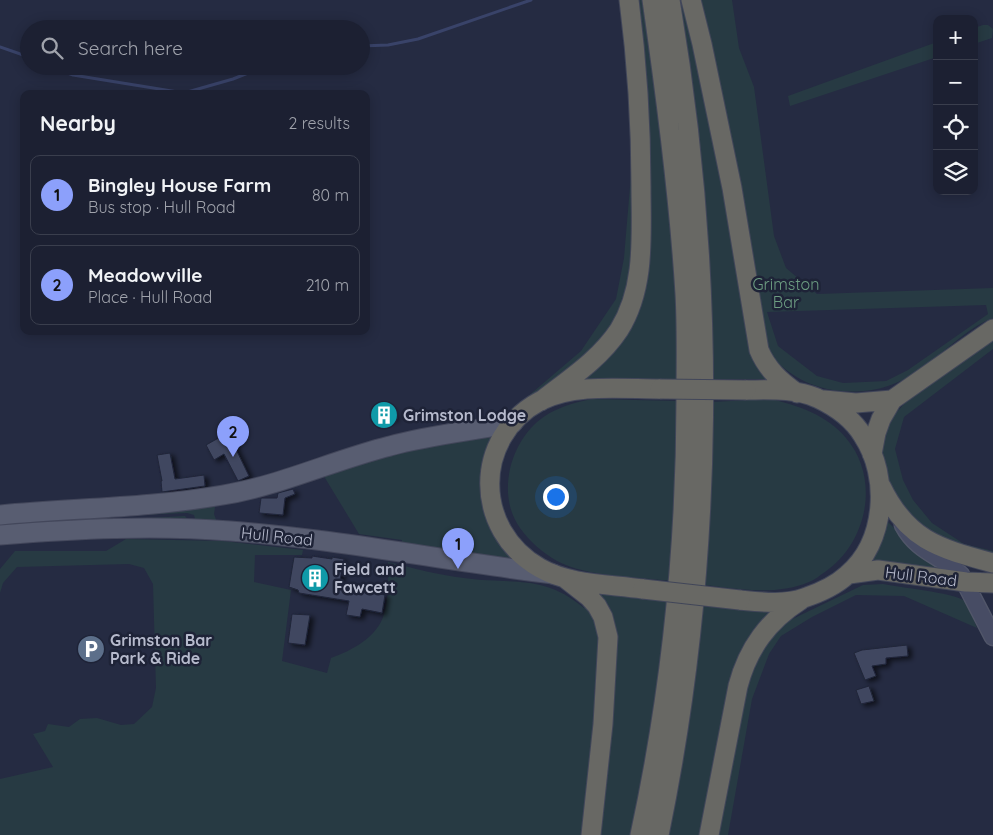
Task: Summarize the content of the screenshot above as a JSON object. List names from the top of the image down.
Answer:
{
  "streets": {
    "highway": ["Hull Road"]
  },
  "parks": ["Grimston Bar"],
  "places": {
    "building": ["Grimston Lodge", "Field and Fawcett"],
    "parking": ["Grimston Bar Park & Ride"]
  },
  "page": {
    "map_buttons": ["+", "−"],
    "search": "Search here",
    "heading": ["Nearby", "2 results"],
    "list": [
      {
        "mark": "1",
        "name": "Bingley House Farm",
        "note": "Bus stop · Hull Road",
        "value": "80 m"
      },
      {
        "mark": "2",
        "name": "Meadowville",
        "note": "Place · Hull Road",
        "value": "210 m"
      }
    ],
    "pins": ["2", "1"]
  }
}
